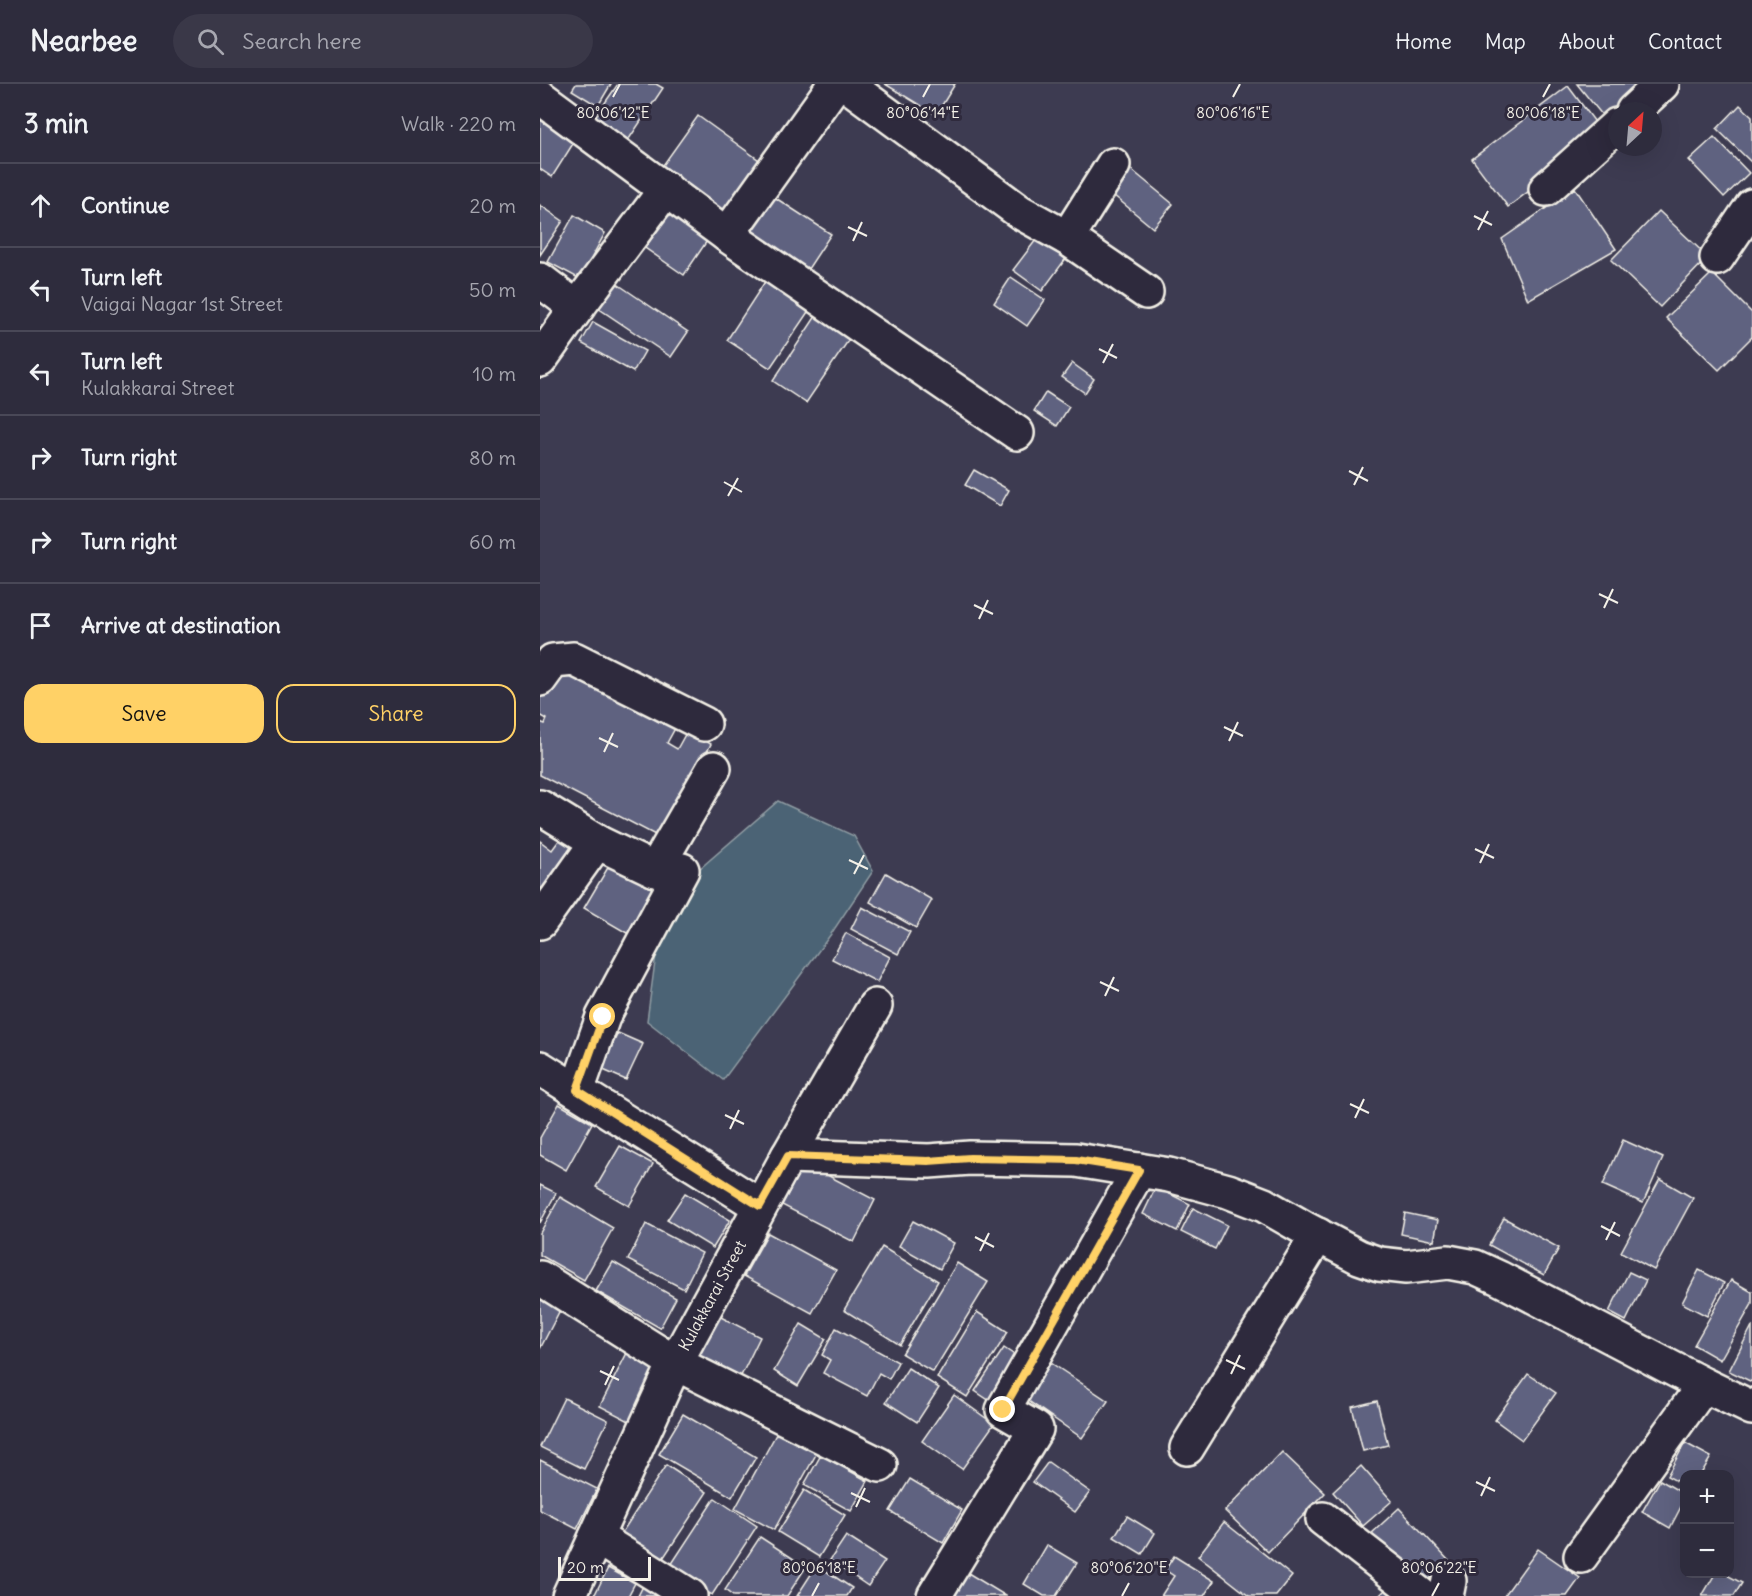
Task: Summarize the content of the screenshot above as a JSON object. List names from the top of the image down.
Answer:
{
  "streets": {
    "street": ["Kulakkarai Street"]
  },
  "scale_bar": "20 m",
  "north": "top right",
  "page": {
    "header": "Nearbee",
    "search": "Search here",
    "nav": [
      "Home",
      "Map",
      "About",
      "Contact"
    ],
    "heading": ["3 min", "Walk · 220 m"],
    "list": [
      ["Continue", "20 m"],
      ["Turn left", "Vaigai Nagar 1st Street", "50 m"],
      ["Turn left", "Kulakkarai Street", "10 m"],
      ["Turn right", "80 m"],
      ["Turn right", "60 m"],
      "Arrive at destination"
    ],
    "buttons": ["Save", "Share"],
    "map_buttons": ["+", "−"],
    "scale": "20 m"
  },
  "coordinates": [
    "80°06'12\"E",
    "80°06'14\"E",
    "80°06'16\"E",
    "80°06'18\"E",
    "80°06'20\"E",
    "80°06'22\"E"
  ]
}
